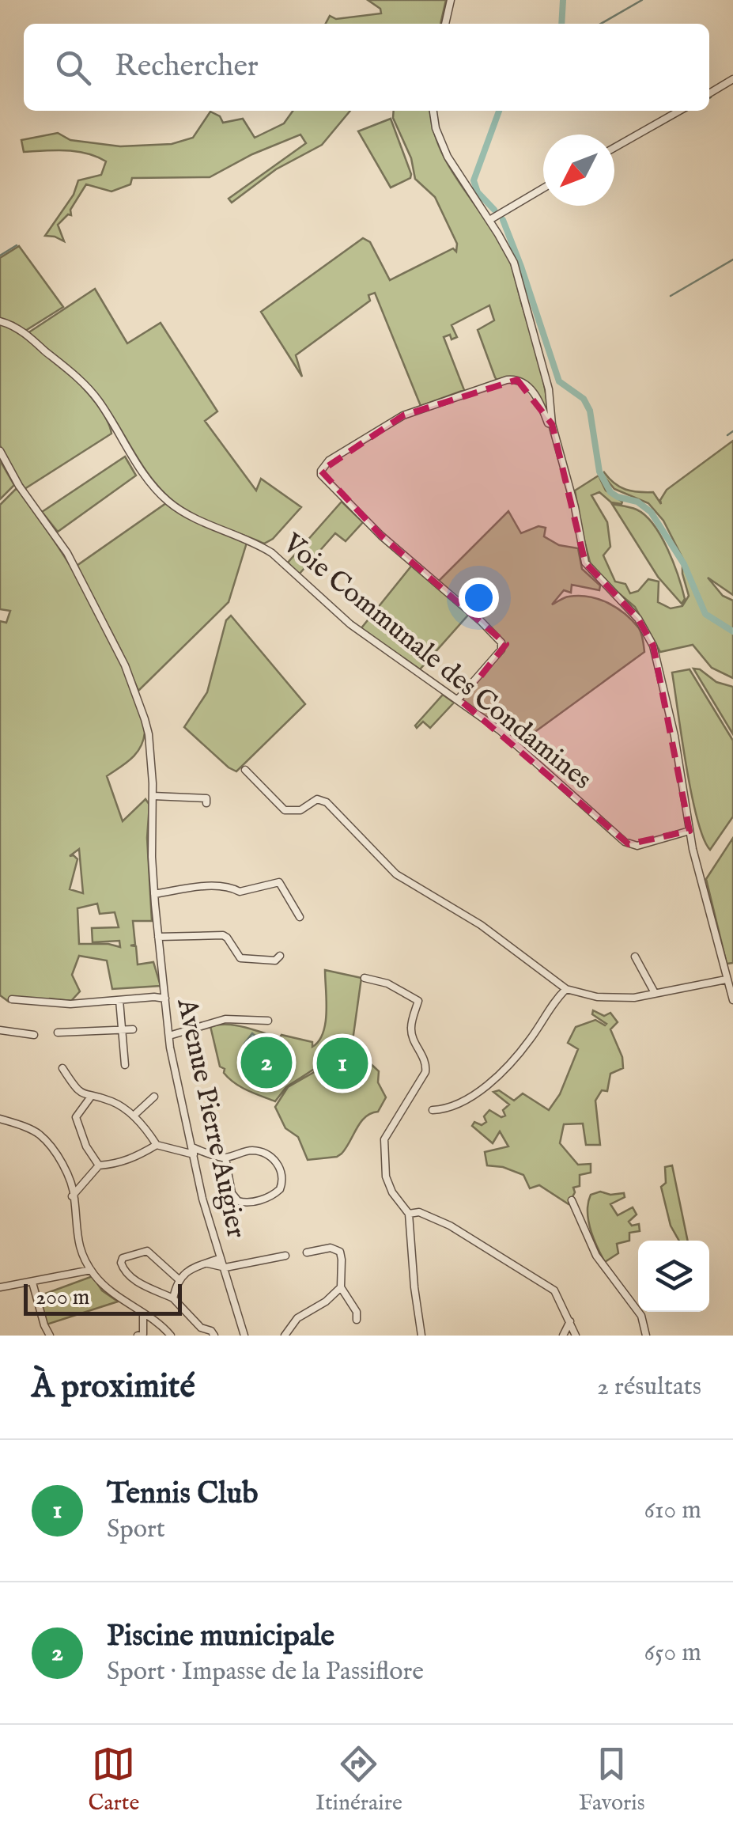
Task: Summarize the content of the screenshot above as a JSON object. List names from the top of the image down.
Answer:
{
  "streets": {
    "street": ["Voie Communale des Condamines", "Avenue Pierre Augier"]
  },
  "scale_bar": "200 m",
  "north": "bottom left",
  "page": {
    "search": "Rechercher",
    "pins": ["2", "1"],
    "scale": "200 m",
    "heading": ["À proximité", "2 résultats"],
    "list": [
      {
        "mark": "1",
        "name": "Tennis Club",
        "note": "Sport",
        "value": "610 m"
      },
      {
        "mark": "2",
        "name": "Piscine municipale",
        "note": "Sport · Impasse de la Passiflore",
        "value": "650 m"
      }
    ],
    "nav": ["Carte", "Itinéraire", "Favoris"]
  }
}
